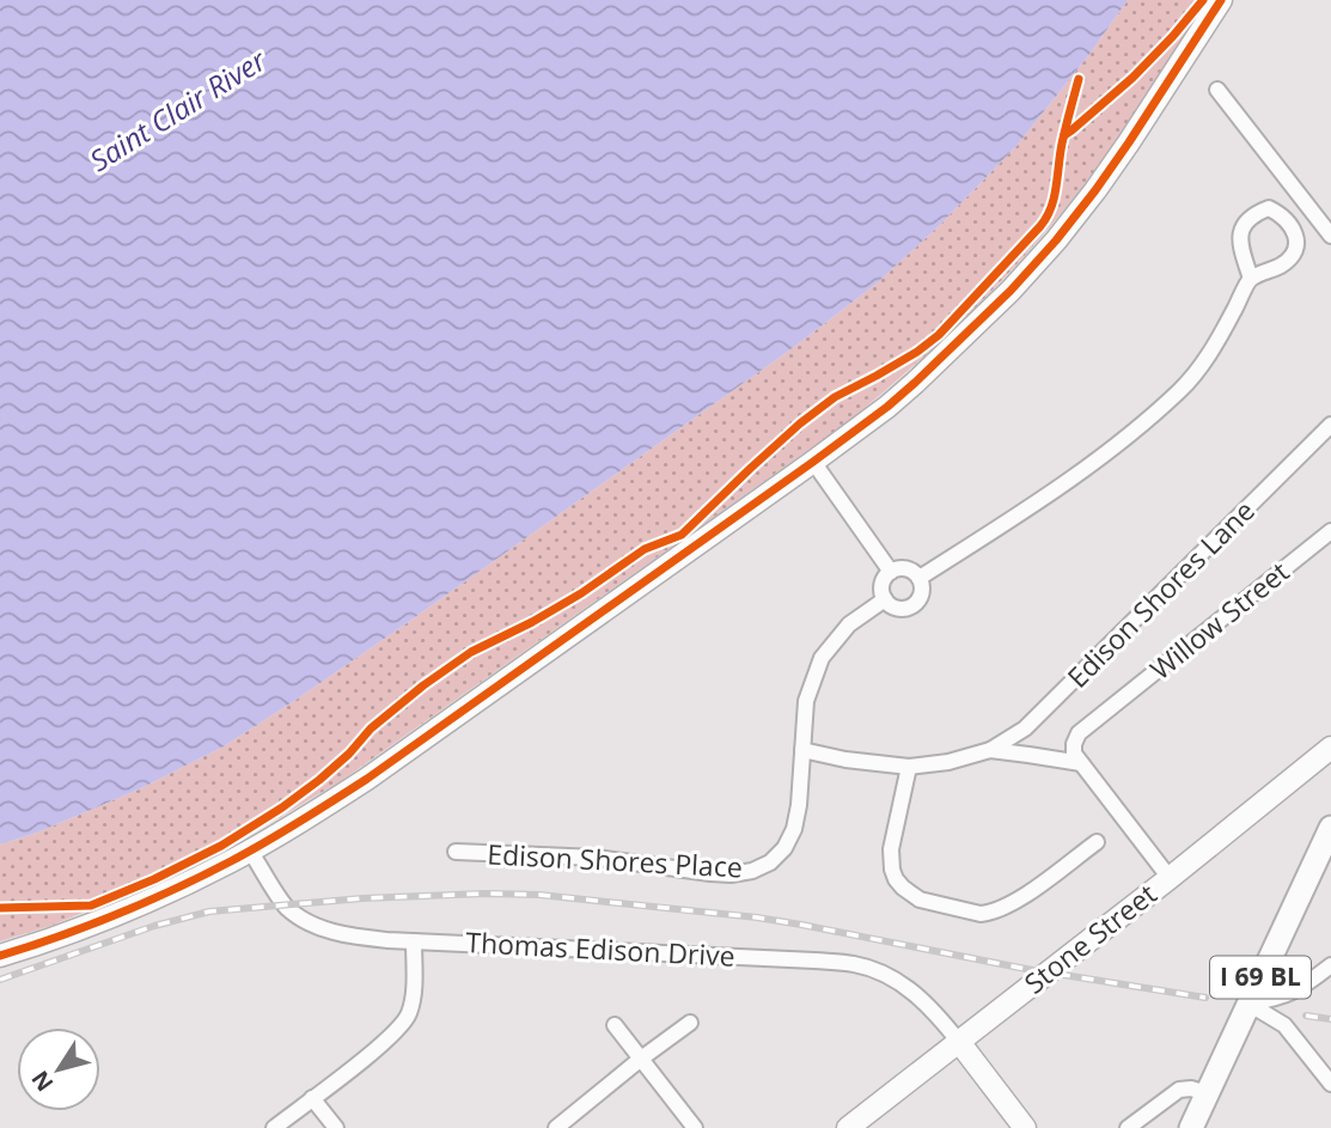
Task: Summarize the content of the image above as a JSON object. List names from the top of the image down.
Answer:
{
  "streets": {
    "main road": ["I 69 BL"],
    "street": [
      "Edison Shores Lane",
      "Willow Street",
      "Edison Shores Place",
      "Stone Street",
      "Thomas Edison Drive"
    ]
  },
  "crossings": [
    ["Edison Shores Lane", "Willow Street"],
    ["Edison Shores Lane", "Edison Shores Place"],
    ["Stone Street", "Thomas Edison Drive"]
  ],
  "water": ["Saint Clair River"],
  "north": "bottom left"
}
